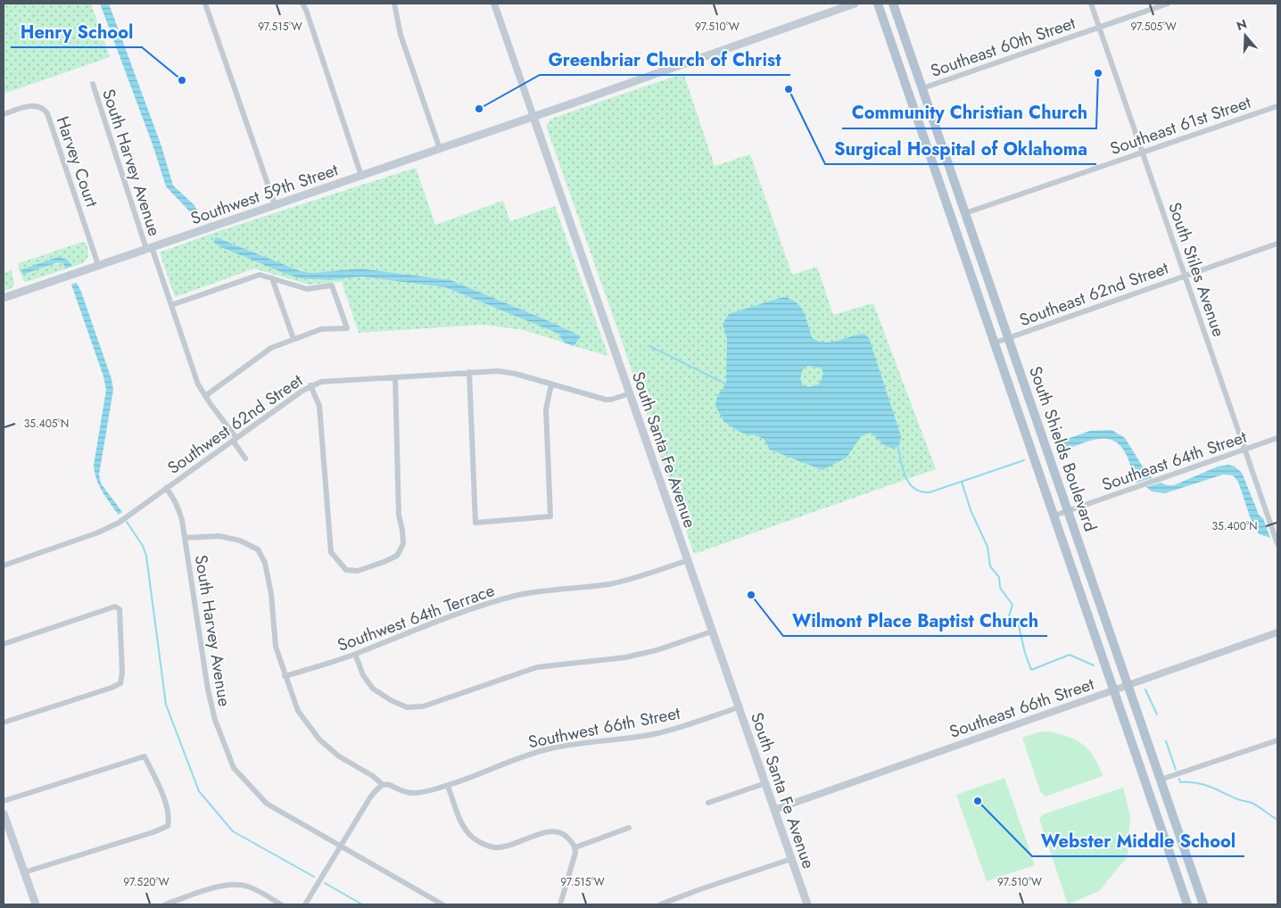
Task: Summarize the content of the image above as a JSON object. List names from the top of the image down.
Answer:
{
  "streets": {
    "main road": ["Southwest 59th Street", "South Shields Boulevard", "South Santa Fe Avenue"],
    "street": [
      "Southeast 60th Street",
      "Southeast 61st Street",
      "Harvey Court",
      "South Harvey Avenue",
      "South Stiles Avenue",
      "Southeast 62nd Street",
      "Southwest 62nd Street",
      "Southeast 64th Street",
      "Southwest 64th Terrace",
      "Southeast 66th Street",
      "Southwest 66th Street"
    ]
  },
  "crossings": [
    ["Southeast 60th Street", "South Stiles Avenue"],
    ["Southeast 60th Street", "South Shields Boulevard"],
    ["Southeast 61st Street", "South Stiles Avenue"],
    ["Southeast 61st Street", "South Shields Boulevard"],
    ["Harvey Court", "Southwest 59th Street"],
    ["South Harvey Avenue", "Southwest 59th Street"],
    ["South Harvey Avenue", "Southwest 62nd Street"],
    ["South Harvey Avenue", "Southwest 66th Street"],
    ["Southwest 59th Street", "South Santa Fe Avenue"],
    ["South Stiles Avenue", "Southeast 62nd Street"],
    ["South Stiles Avenue", "Southeast 64th Street"],
    ["Southeast 62nd Street", "South Shields Boulevard"],
    ["Southwest 62nd Street", "South Santa Fe Avenue"],
    ["South Shields Boulevard", "Southeast 64th Street"],
    ["South Shields Boulevard", "Southeast 66th Street"],
    ["South Santa Fe Avenue", "Southwest 64th Terrace"],
    ["South Santa Fe Avenue", "Southeast 66th Street"],
    ["South Santa Fe Avenue", "Southwest 66th Street"],
    ["Southwest 64th Terrace", "Southwest 66th Street"]
  ],
  "places": [
    "Community Christian Church",
    "Henry School",
    "Surgical Hospital of Oklahoma",
    "Greenbriar Church of Christ",
    "Wilmont Place Baptist Church",
    "Webster Middle School"
  ],
  "north": "top",
  "coordinates": [
    "97.515°W",
    "97.510°W",
    "97.505°W",
    "35.405°N",
    "35.400°N",
    "97.520°W"
  ]
}
